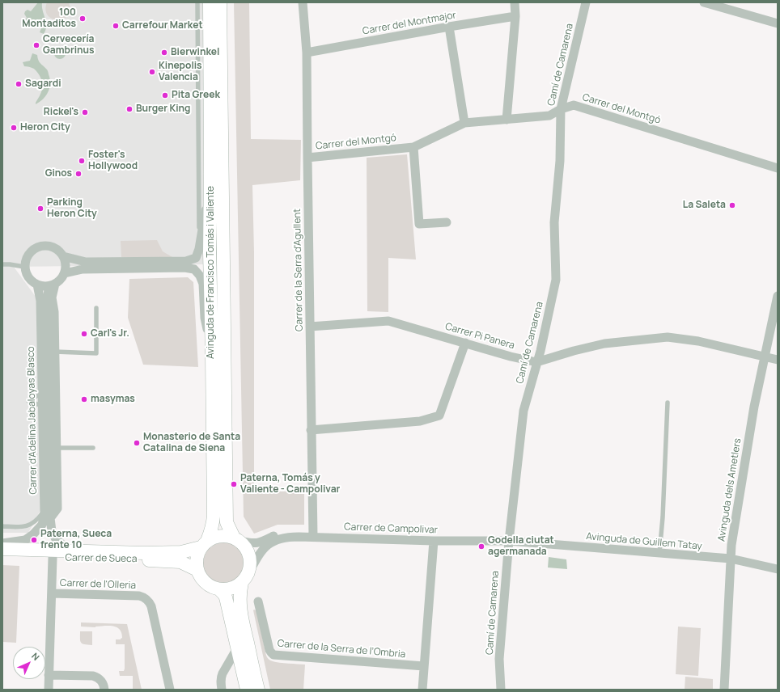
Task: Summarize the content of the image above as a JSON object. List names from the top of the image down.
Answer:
{
  "streets": {
    "main road": ["Avinguda de Francisco Tomás i Valiente", "Carrer de Sueca"],
    "street": [
      "Carrer del Montmajor",
      "Camí de Camarena",
      "Carrer del Montgó",
      "Carrer de la Serra d'Agullent",
      "Carrer Pi Panera",
      "Carrer d'Adelina Jabaloyas Blasco",
      "Avinguda dels Ametlers",
      "Carrer de Campolivar",
      "Avinguda de Guillem Tatay",
      "Carrer de l'Olleria",
      "Carrer de la Serra de l’Ombria"
    ]
  },
  "crossings": [
    ["Carrer del Montmajor", "Carrer de la Serra d'Agullent"],
    ["Camí de Camarena", "Carrer del Montgó"],
    ["Camí de Camarena", "Carrer Pi Panera"],
    ["Camí de Camarena", "Carrer de Campolivar"],
    ["Camí de Camarena", "Avinguda de Guillem Tatay"],
    ["Carrer del Montgó", "Carrer de la Serra d'Agullent"],
    ["Carrer de la Serra d'Agullent", "Carrer Pi Panera"],
    ["Carrer de la Serra d'Agullent", "Carrer de Campolivar"],
    ["Avinguda de Francisco Tomás i Valiente", "Carrer de Campolivar"],
    ["Avinguda de Francisco Tomás i Valiente", "Carrer de Sueca"],
    ["Carrer Pi Panera", "Avinguda dels Ametlers"],
    ["Carrer d'Adelina Jabaloyas Blasco", "Carrer de Sueca"],
    ["Avinguda dels Ametlers", "Avinguda de Guillem Tatay"],
    ["Carrer de Campolivar", "Avinguda de Guillem Tatay"],
    ["Carrer de Campolivar", "Carrer de Sueca"],
    ["Carrer de Sueca", "Carrer de l'Olleria"]
  ],
  "places": [
    "100 Montaditos",
    "Carrefour Market",
    "Cervecería Gambrinus",
    "Bierwinkel",
    "Kinepolis Valencia",
    "Sagardi",
    "Pita Greek",
    "Burger King",
    "Rickel's",
    "Heron City",
    "Foster's Hollywood",
    "Ginos",
    "La Saleta",
    "Parking Heron City",
    "Carl's Jr.",
    "masymas",
    "Monasterio de Santa Catalina de Siena",
    "Paterna, Tomás y Valiente - Campolivar",
    "Paterna, Sueca frente 10",
    "Godella ciutat agermanada"
  ],
  "north": "top right"
}
